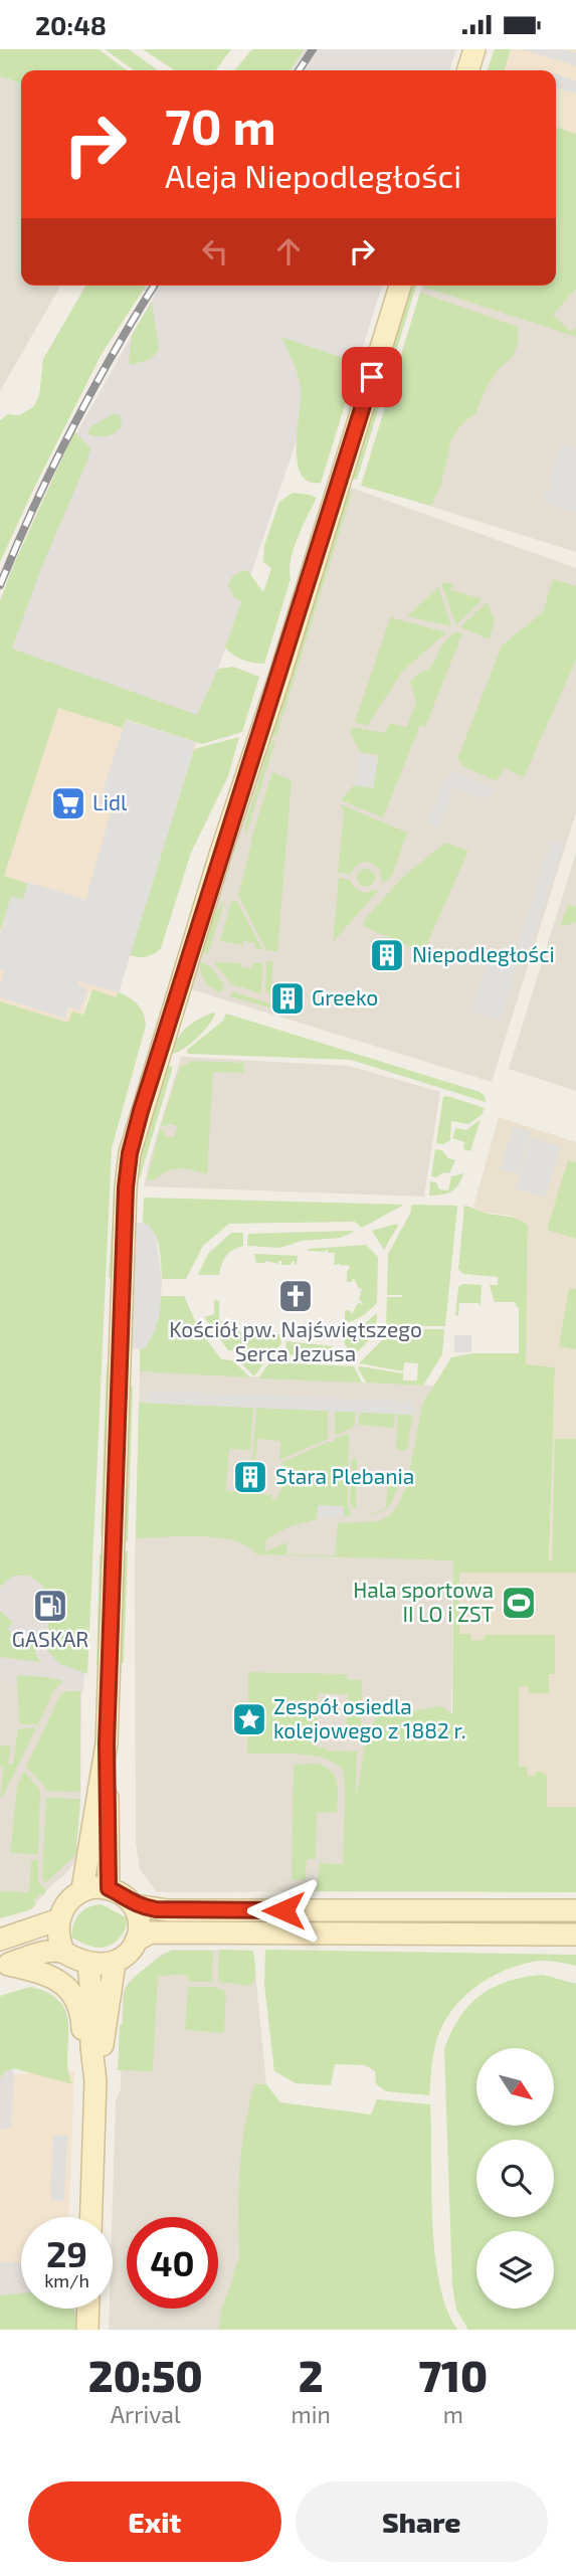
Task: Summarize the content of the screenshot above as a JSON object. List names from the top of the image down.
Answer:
{
  "places": {
    "supermarket": ["Lidl"],
    "building": ["Niepodległości", "Greeko", "Stara Plebania"],
    "church": ["Kościół pw. Najświętszego Serca Jezusa"],
    "sports": ["Hala sportowa II LO i ZST"],
    "fuel station": ["GASKAR"],
    "place": ["Zespół osiedla kolejowego z 1882 r."]
  },
  "north": "bottom right",
  "page": {
    "status": "20:48",
    "turn": ["70 m", "Aleja Niepodległości"],
    "speed": "29 km/h",
    "limit": "40",
    "eta": [
      "20:50",
      "Arrival",
      "2",
      "min",
      "710",
      "m"
    ],
    "buttons": ["Exit", "Share"]
  }
}
